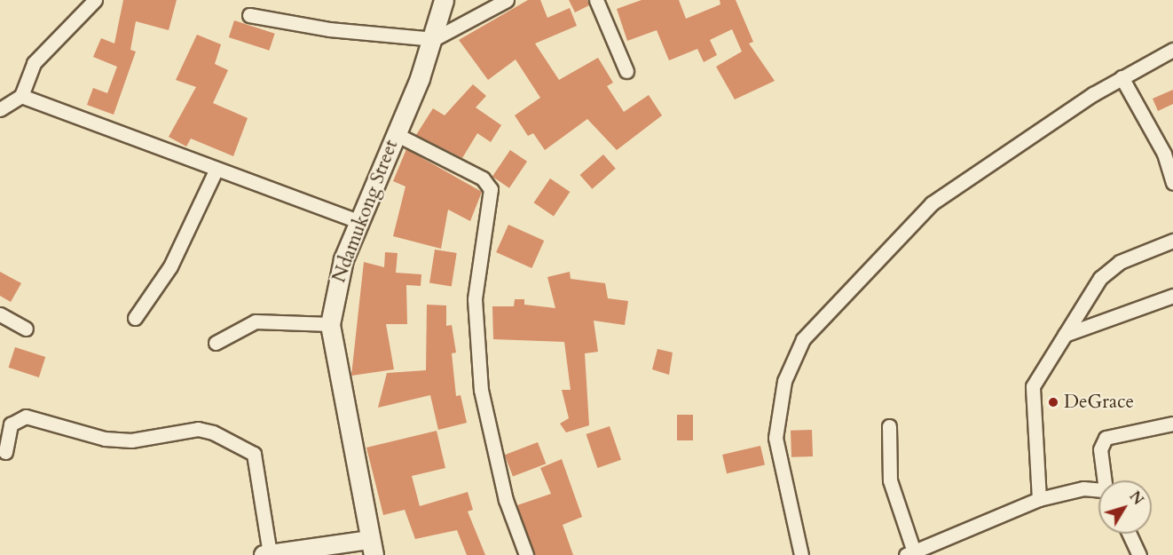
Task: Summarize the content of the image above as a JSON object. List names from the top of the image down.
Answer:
{
  "streets": {
    "main road": ["Ndamukong Street"]
  },
  "places": ["DeGrace"],
  "north": "top right"
}
